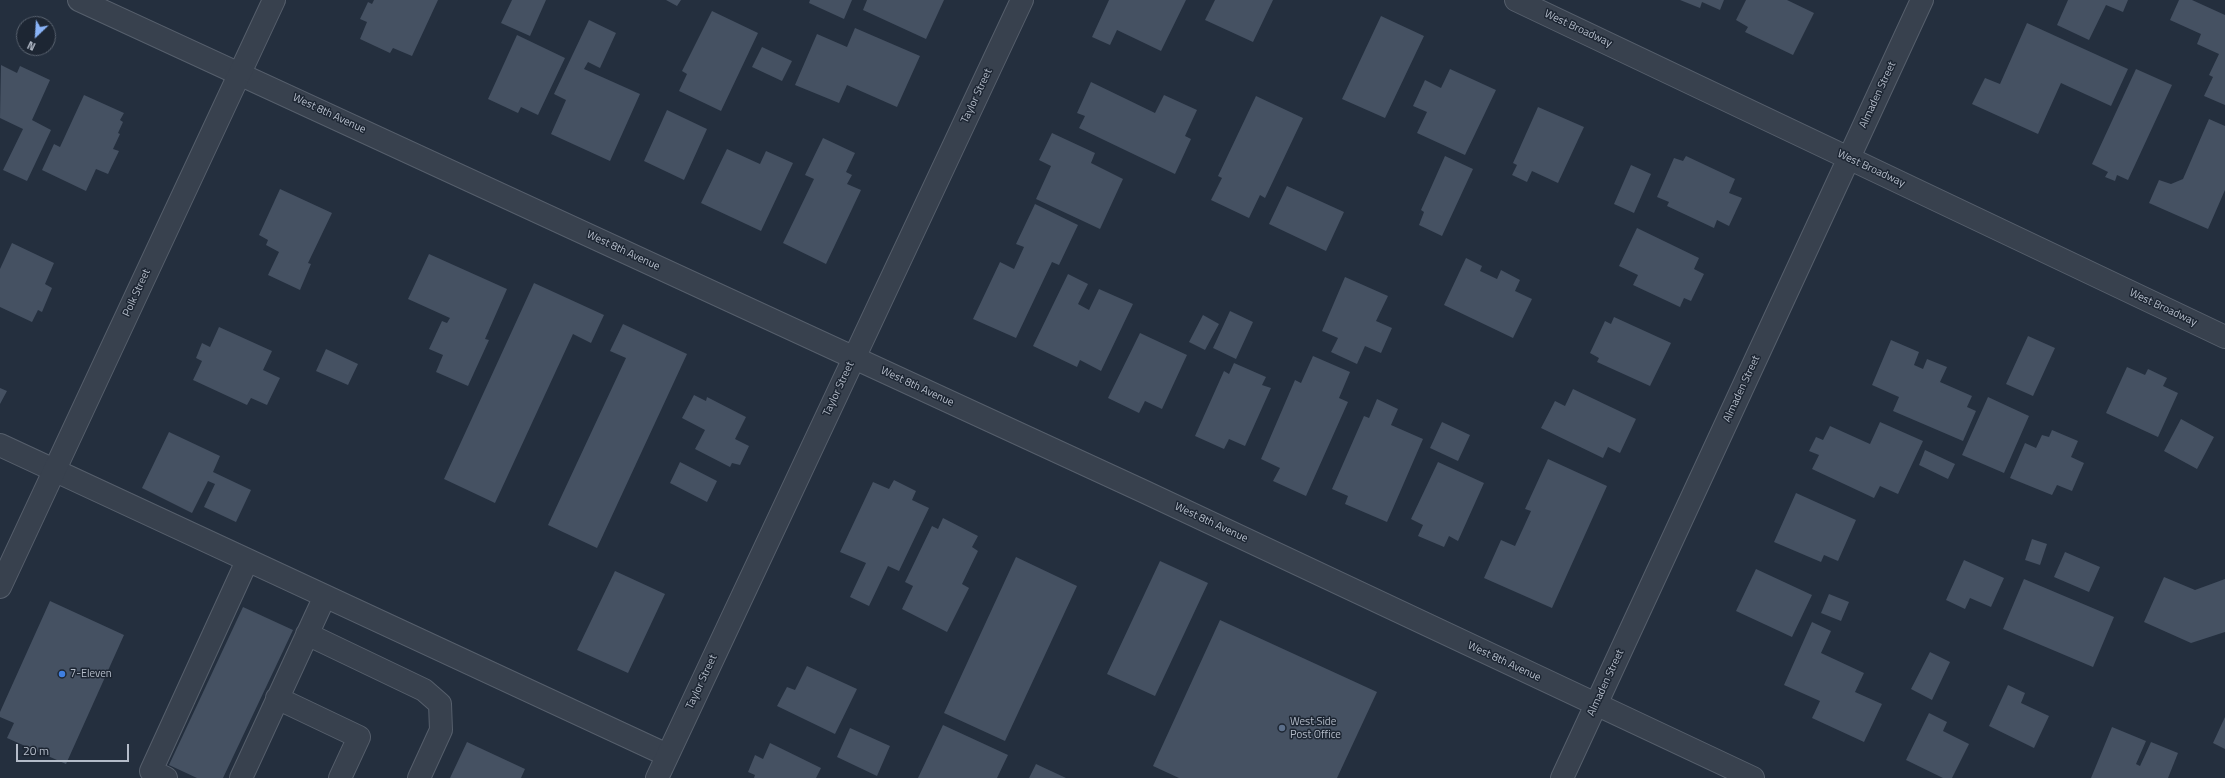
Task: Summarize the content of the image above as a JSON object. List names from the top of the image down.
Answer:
{
  "streets": {
    "street": [
      "West Broadway",
      "Almaden Street",
      "Taylor Street",
      "West 8th Avenue",
      "Polk Street"
    ]
  },
  "crossings": [
    ["West Broadway", "Almaden Street"],
    ["Almaden Street", "West 8th Avenue"],
    ["Taylor Street", "West 8th Avenue"],
    ["West 8th Avenue", "Polk Street"]
  ],
  "places": ["7-Eleven", "West Side Post Office"],
  "scale_bar": "20 m",
  "north": "bottom left"
}
